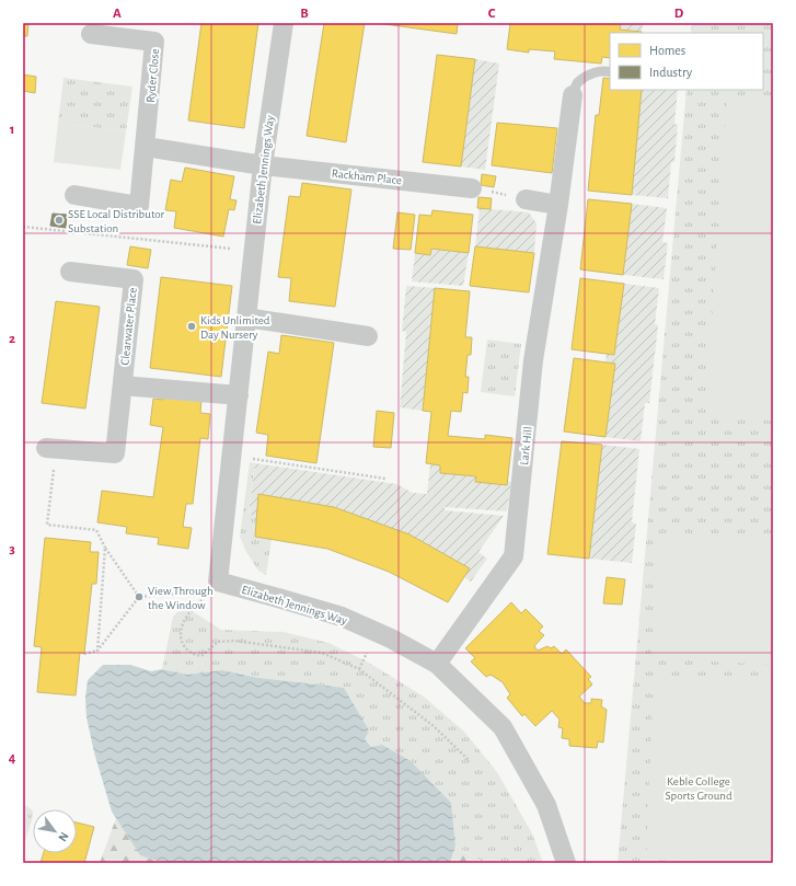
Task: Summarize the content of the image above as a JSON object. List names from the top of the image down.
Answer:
{
  "streets": {
    "street": [
      "Ryder Close",
      "Elizabeth Jennings Way",
      "Rackham Place",
      "Clearwater Place",
      "Lark Hill"
    ]
  },
  "crossings": [
    ["Elizabeth Jennings Way", "Rackham Place"],
    ["Elizabeth Jennings Way", "Lark Hill"]
  ],
  "parks": ["Keble College Sports Ground"],
  "places": ["SSE Local Distributor Substation", "Kids Unlimited Day Nursery", "View Through the Window"],
  "legend": ["Homes", "Industry"],
  "north": "bottom right",
  "grid": {
    "columns": [
      "A",
      "B",
      "C",
      "D"
    ],
    "rows": [
      "1",
      "2",
      "3",
      "4"
    ]
  }
}
